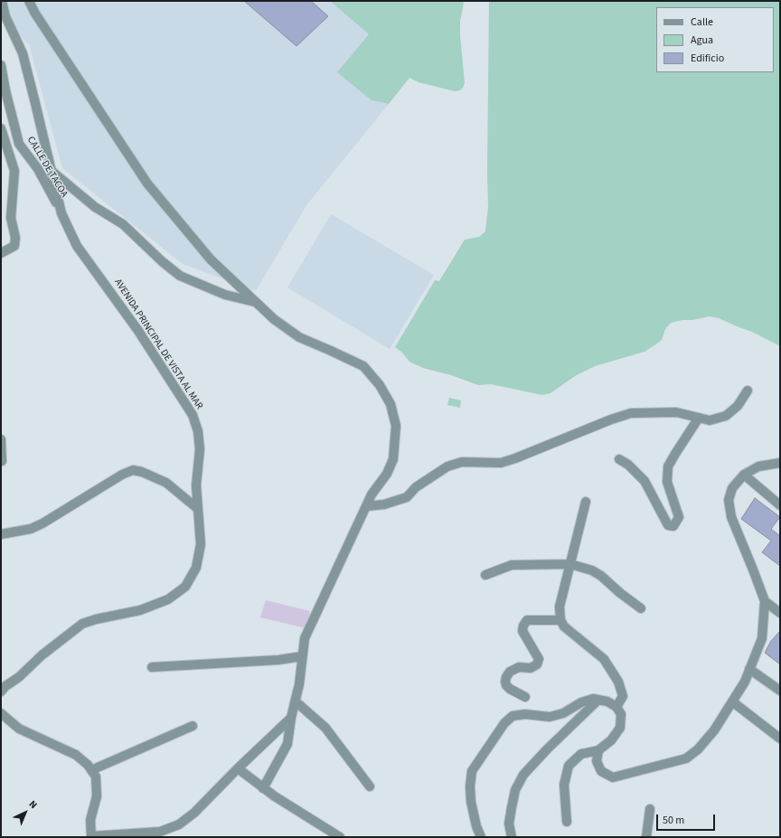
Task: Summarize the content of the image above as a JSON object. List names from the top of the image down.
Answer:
{
  "streets": {
    "street": ["CALLE DE TACOA", "AVENIDA PRINCIPAL DE VISTA AL MAR"]
  },
  "crossings": [
    ["CALLE DE TACOA", "AVENIDA PRINCIPAL DE VISTA AL MAR"]
  ],
  "legend": ["Calle", "Agua", "Edificio"],
  "scale_bar": "50 m",
  "north": "top right"
}
